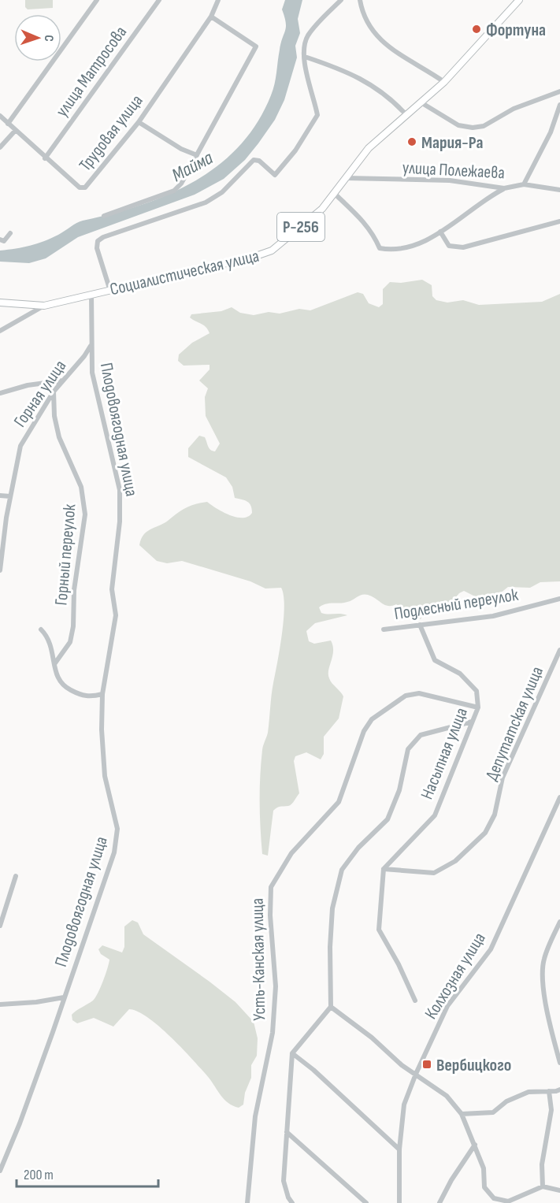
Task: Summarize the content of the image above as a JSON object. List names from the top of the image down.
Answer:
{
  "streets": {
    "main road": ["Р-256", "Социалистическая улица"],
    "street": [
      "улица Матросова",
      "Трудовая улица",
      "улица Полежаева",
      "Горная улица",
      "Плодовоягодная улица",
      "Горный переулок",
      "Подлесный переулок",
      "Депутатская улица",
      "Насыпная улица",
      "Усть-Канская улица",
      "Колхозная улица"
    ]
  },
  "crossings": [
    ["улица Матросова", "Трудовая улица"],
    ["улица Полежаева", "Социалистическая улица"],
    ["Социалистическая улица", "Плодовоягодная улица"],
    ["Горная улица", "Плодовоягодная улица"],
    ["Горная улица", "Горный переулок"],
    ["Подлесный переулок", "Насыпная улица"],
    ["Депутатская улица", "Насыпная улица"],
    ["Насыпная улица", "Усть-Канская улица"]
  ],
  "water": ["Майма"],
  "places": {
    "other": ["Фортуна", "Мария-Ра"],
    "transit": ["Вербицкого"]
  },
  "scale_bar": "200 m",
  "north": "right"
}
